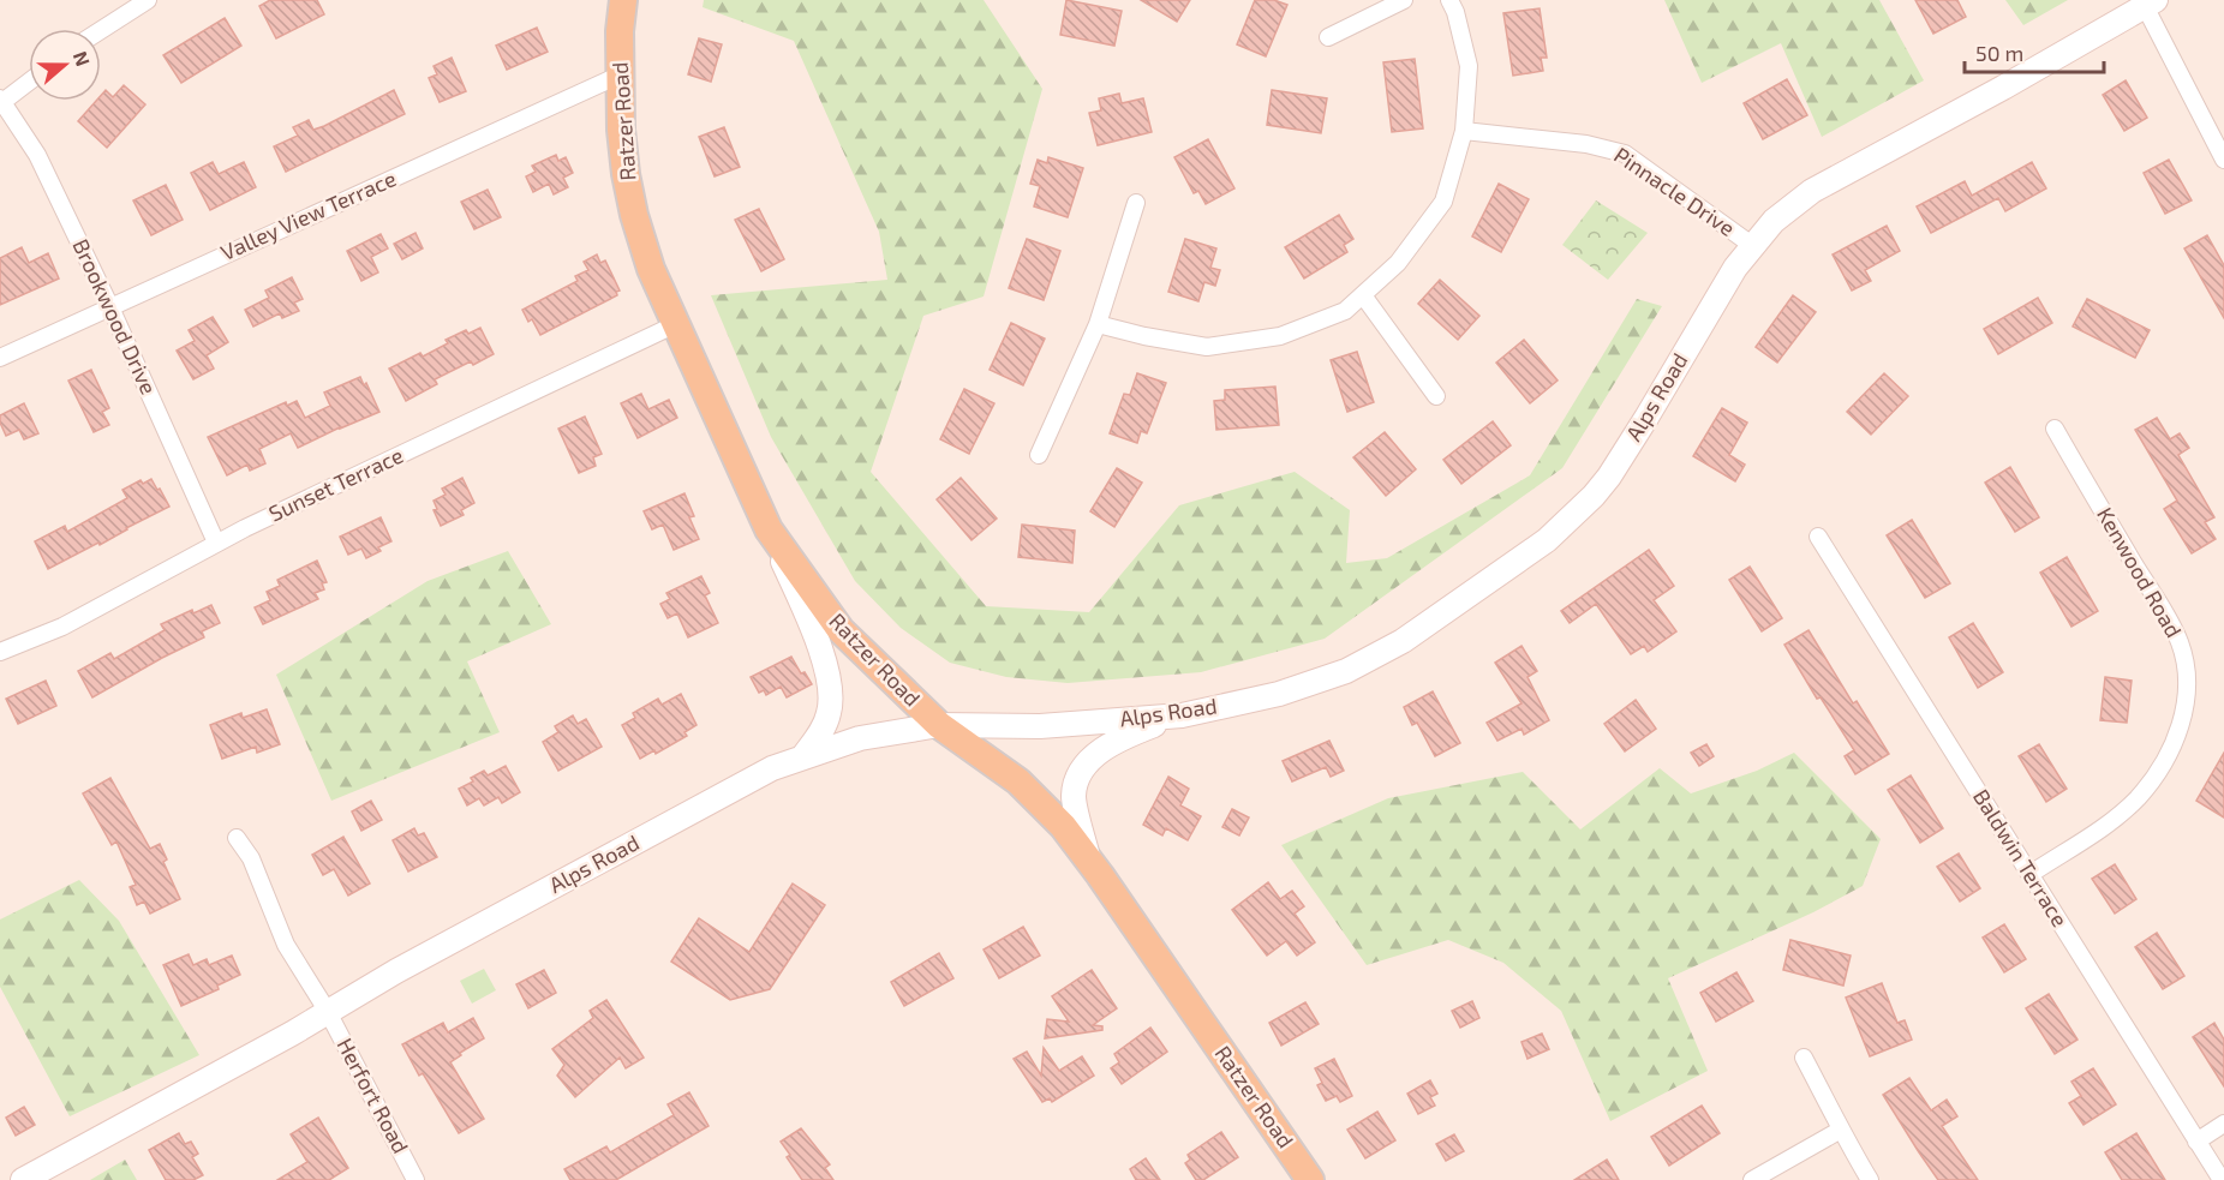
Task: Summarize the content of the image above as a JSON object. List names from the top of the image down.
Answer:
{
  "streets": {
    "main road": ["Ratzer Road", "Alps Road"],
    "street": [
      "Pinnacle Drive",
      "Valley View Terrace",
      "Brookwood Drive",
      "Sunset Terrace",
      "Kenwood Road",
      "Baldwin Terrace",
      "Herfort Road"
    ]
  },
  "crossings": [
    ["Ratzer Road", "Valley View Terrace"],
    ["Ratzer Road", "Alps Road"],
    ["Ratzer Road", "Sunset Terrace"],
    ["Pinnacle Drive", "Alps Road"],
    ["Valley View Terrace", "Brookwood Drive"],
    ["Brookwood Drive", "Sunset Terrace"],
    ["Alps Road", "Herfort Road"],
    ["Kenwood Road", "Baldwin Terrace"]
  ],
  "scale_bar": "50 m",
  "north": "right"
}
